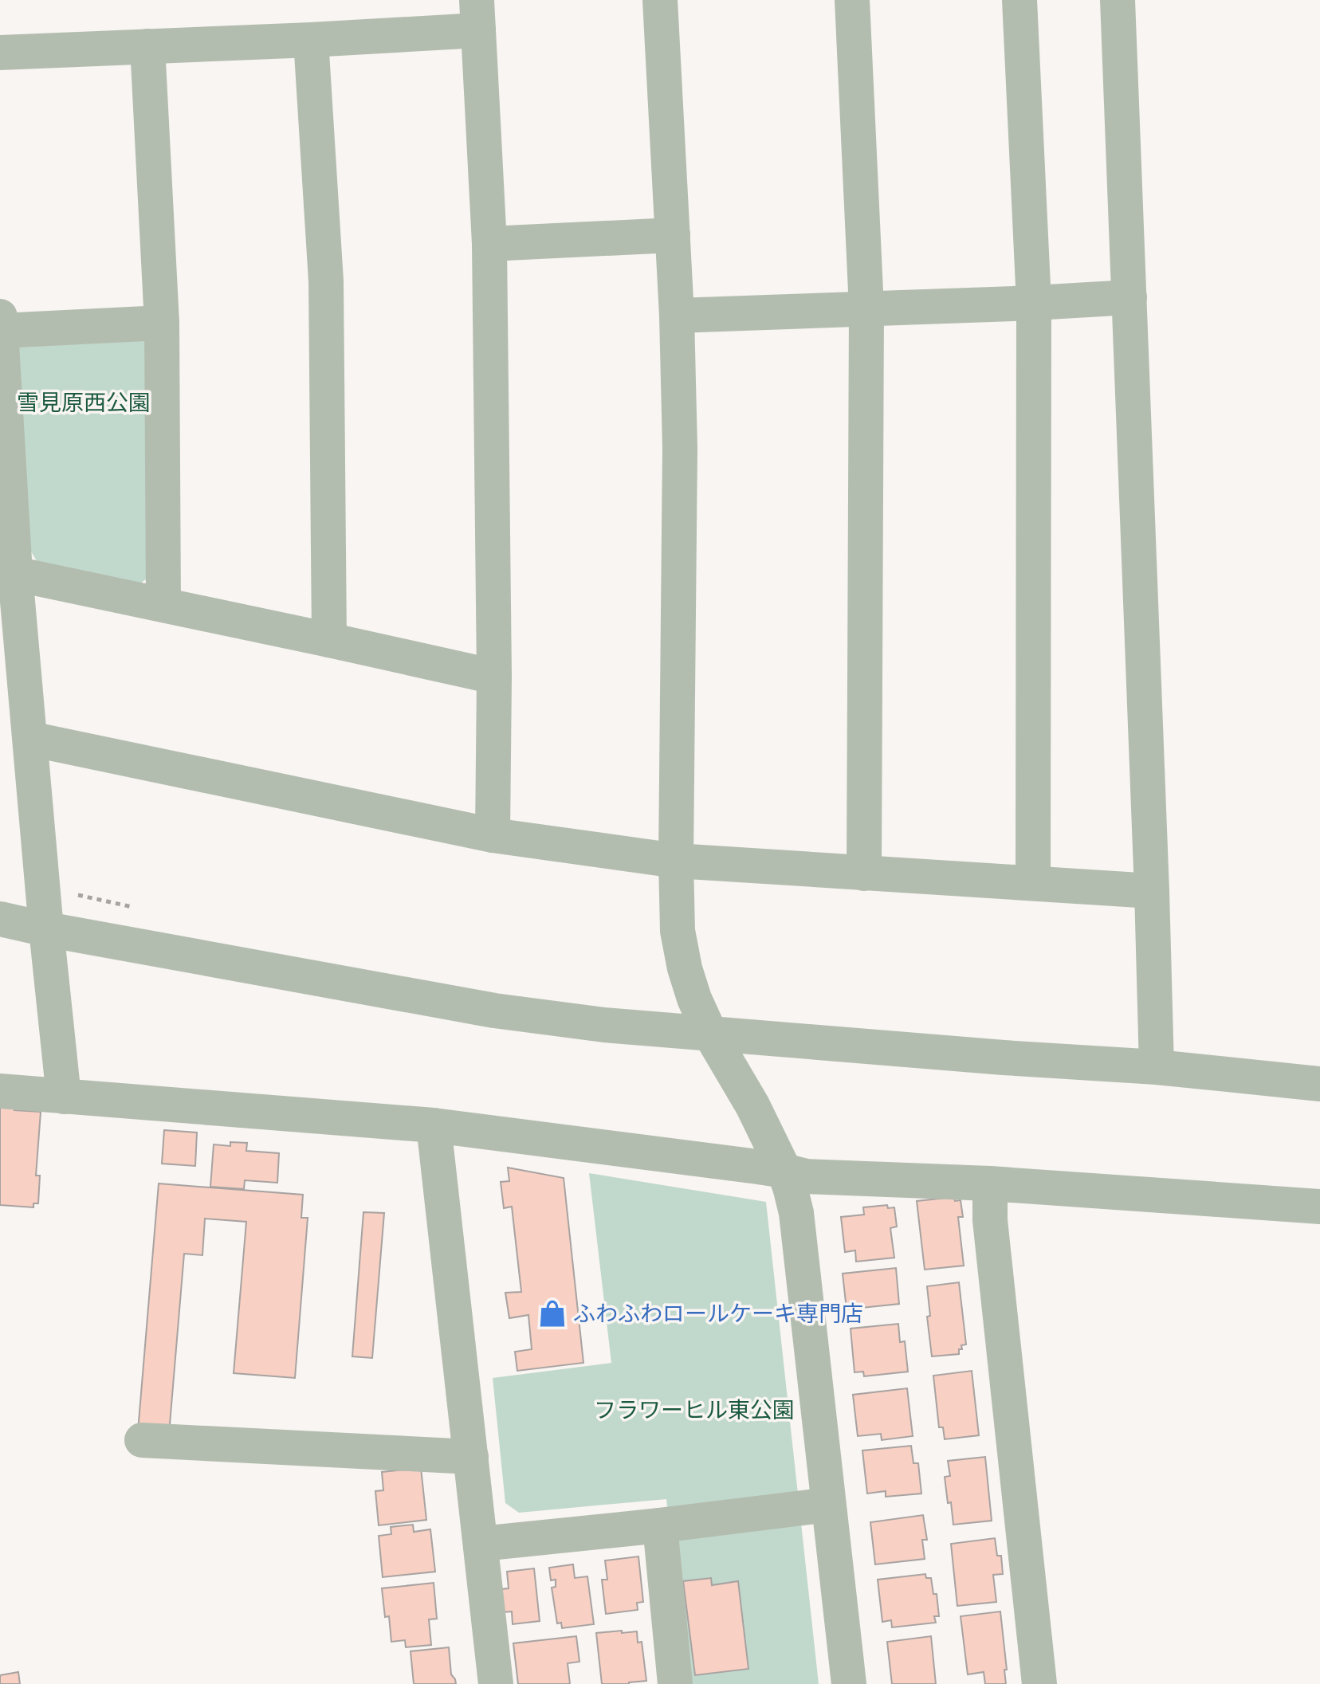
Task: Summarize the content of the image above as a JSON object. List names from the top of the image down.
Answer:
{
  "parks": ["雪見原西公園", "フラワーヒル東公園"],
  "places": {
    "shop": ["ふわふわロールケーキ専門店"]
  }
}
